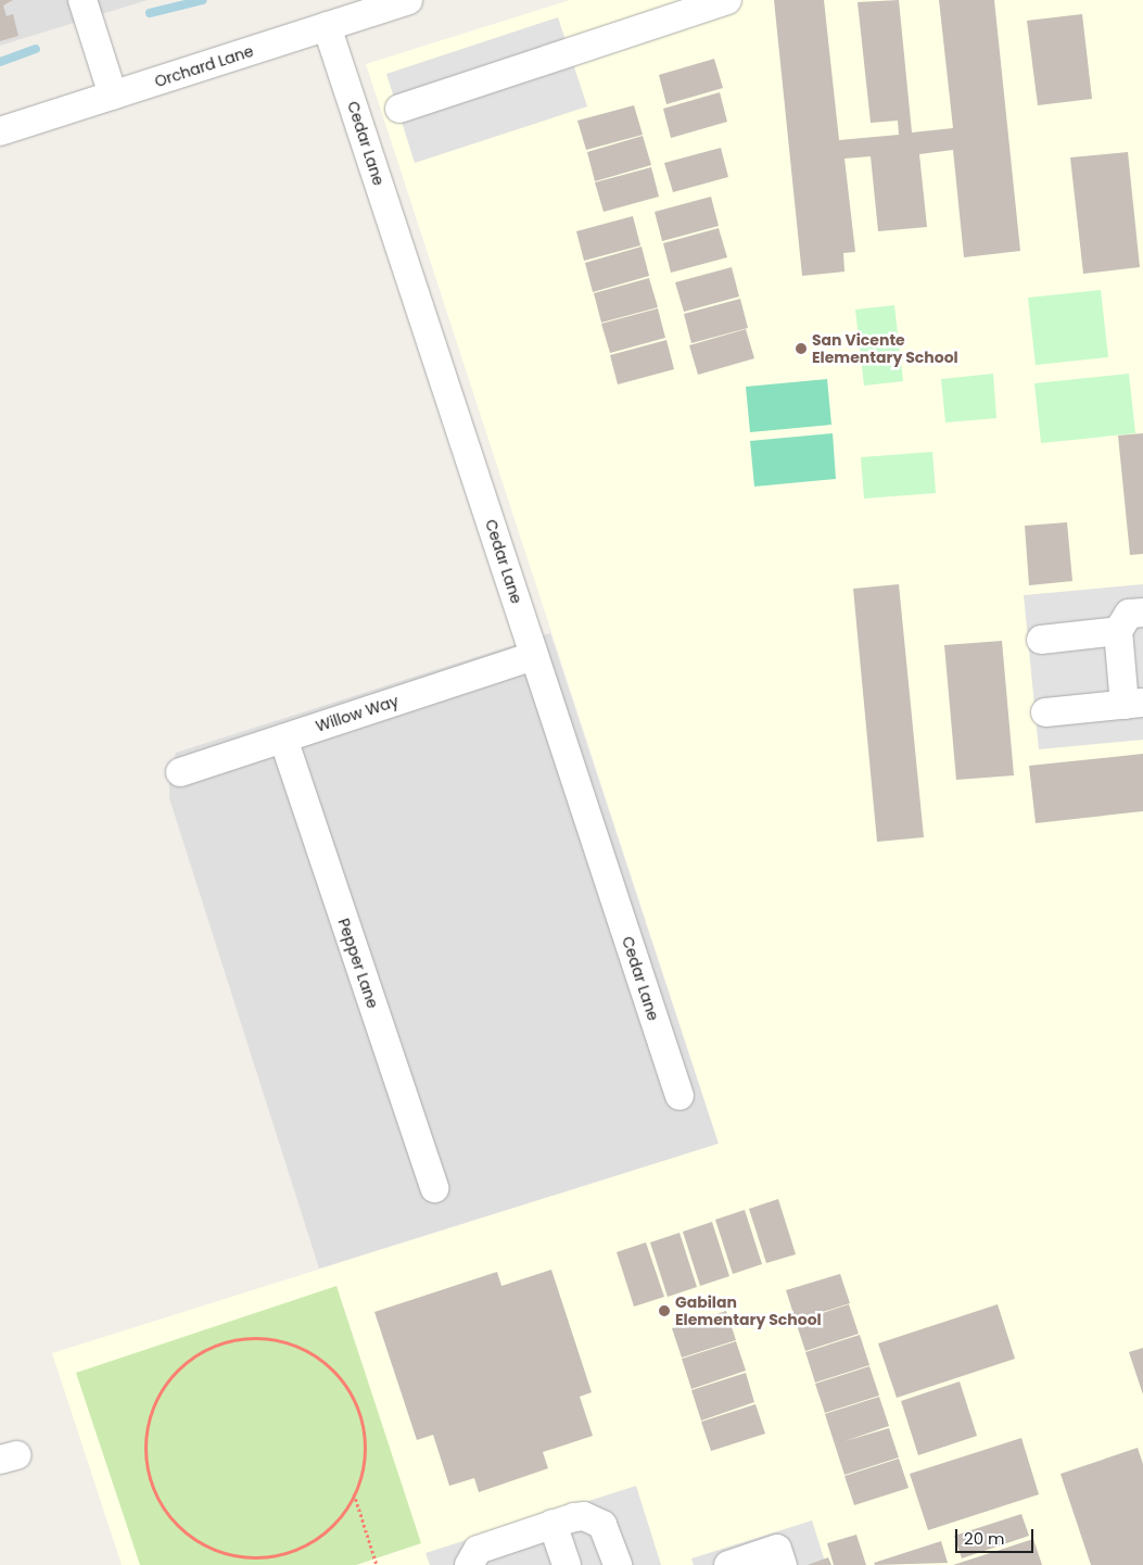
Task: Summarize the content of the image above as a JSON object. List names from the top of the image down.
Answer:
{
  "streets": {
    "street": [
      "Orchard Lane",
      "Cedar Lane",
      "Willow Way",
      "Pepper Lane"
    ]
  },
  "crossings": [
    ["Orchard Lane", "Cedar Lane"],
    ["Cedar Lane", "Willow Way"],
    ["Willow Way", "Pepper Lane"]
  ],
  "places": ["San Vicente Elementary School", "Gabilan Elementary School"],
  "scale_bar": "20 m"
}
